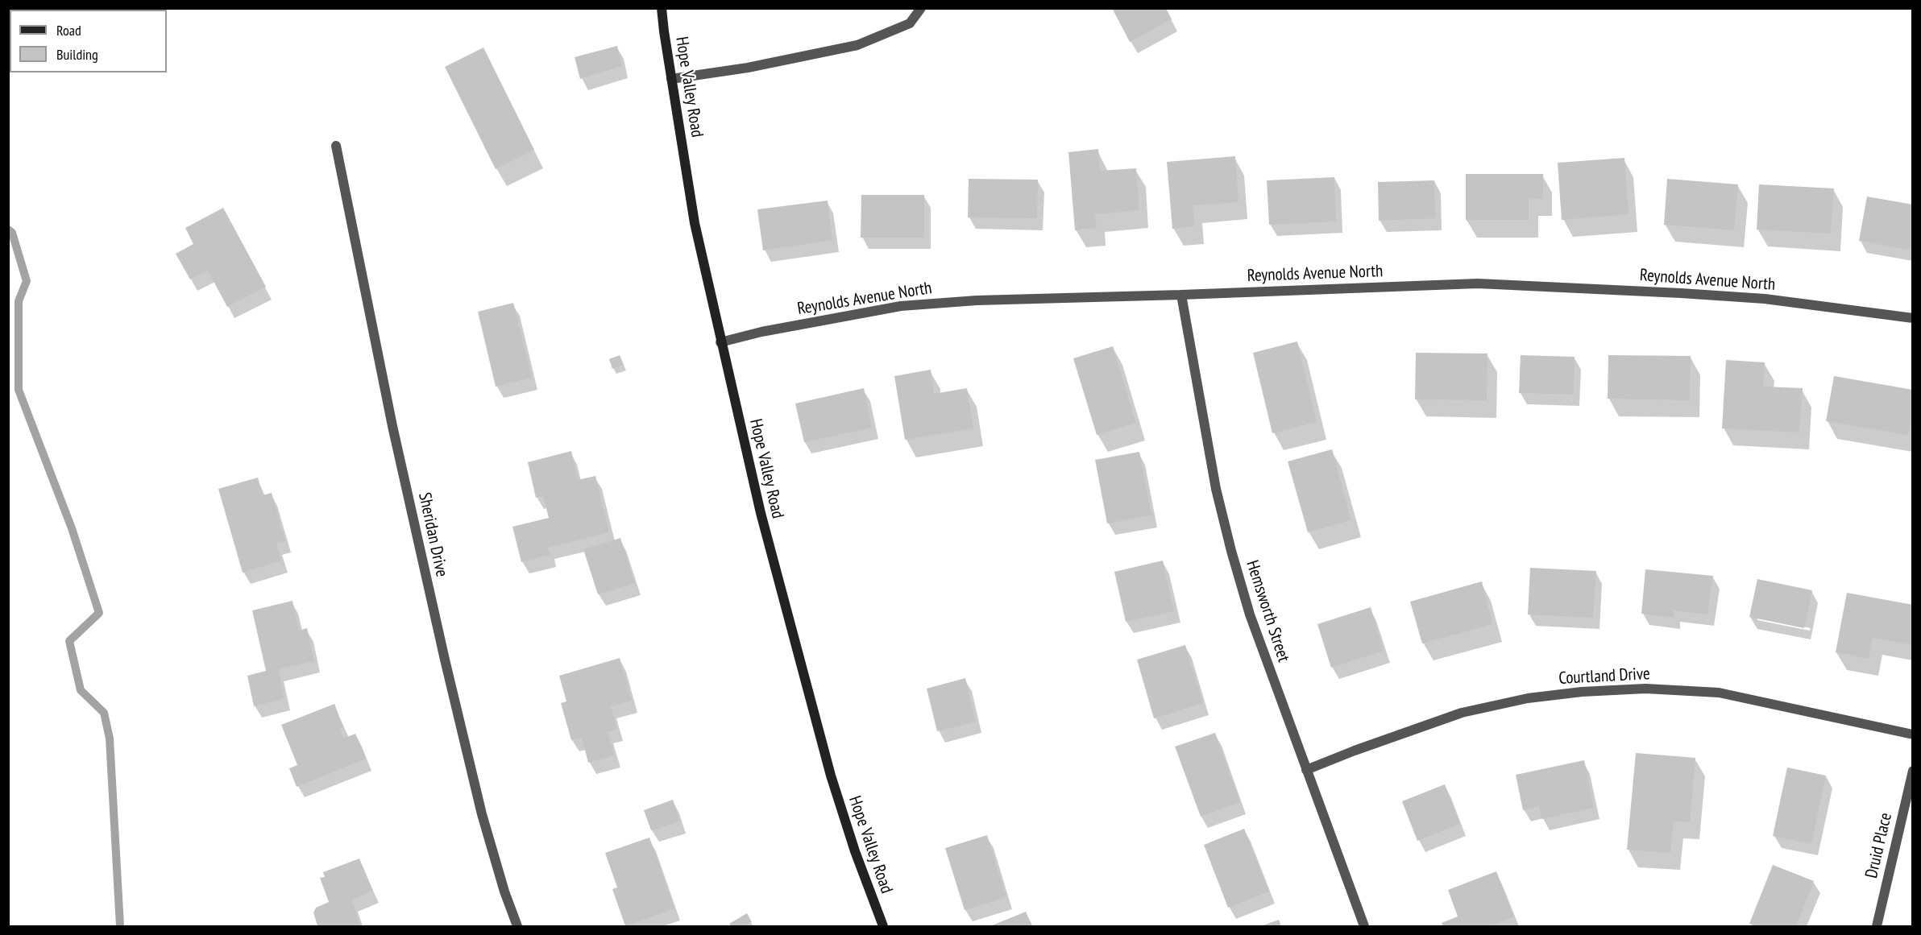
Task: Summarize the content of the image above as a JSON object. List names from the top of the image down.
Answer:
{
  "streets": {
    "main road": ["Hope Valley Road"],
    "street": [
      "Reynolds Avenue North",
      "Sheridan Drive",
      "Hemsworth Street",
      "Courtland Drive",
      "Druid Place"
    ]
  },
  "crossings": [
    ["Hope Valley Road", "Reynolds Avenue North"],
    ["Reynolds Avenue North", "Hemsworth Street"],
    ["Hemsworth Street", "Courtland Drive"]
  ],
  "legend": ["Road", "Building"]
}
